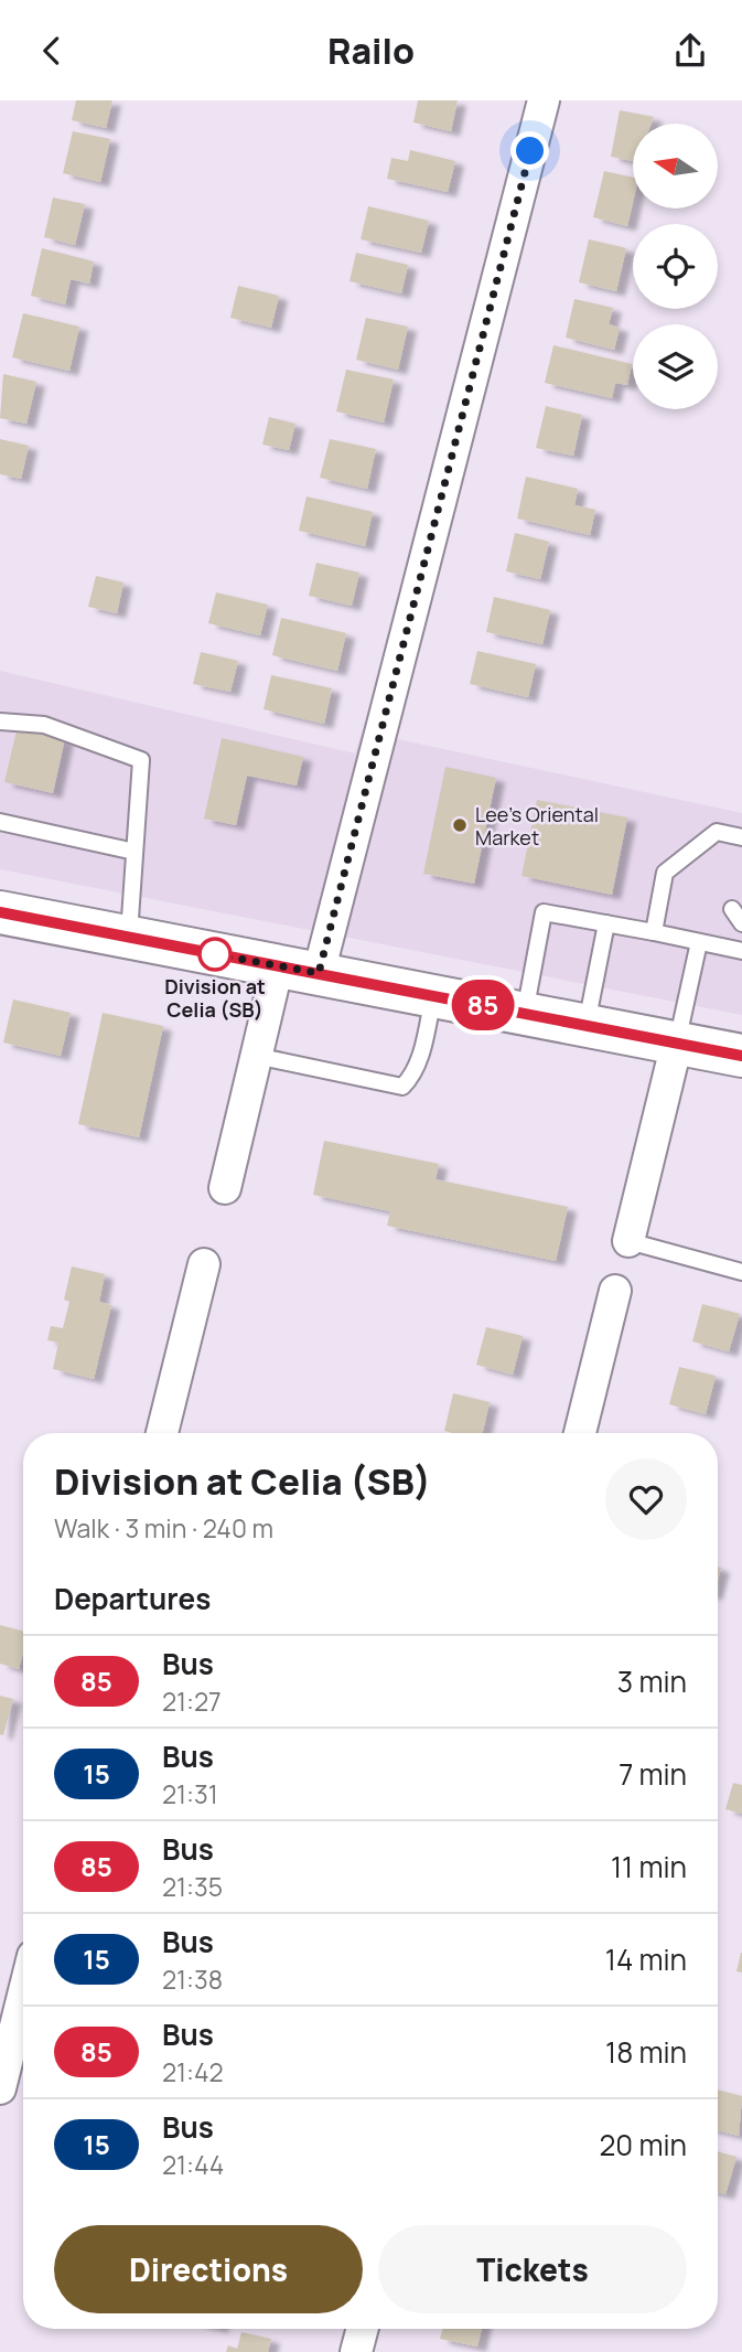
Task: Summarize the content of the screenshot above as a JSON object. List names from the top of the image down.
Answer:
{
  "places": ["Lee's Oriental Market", "Division at Celia (SB)"],
  "lines": ["bus line 85"],
  "north": "left",
  "page": {
    "header": "Railo",
    "on_map": "85",
    "heading": [
      ["Division at Celia (SB)", "Walk · 3 min · 240 m"],
      "Departures"
    ],
    "list": [
      {
        "mark": "85",
        "name": "Bus",
        "note": "21:27",
        "value": "3 min"
      },
      {
        "mark": "15",
        "name": "Bus",
        "note": "21:31",
        "value": "7 min"
      },
      {
        "mark": "85",
        "name": "Bus",
        "note": "21:35",
        "value": "11 min"
      },
      {
        "mark": "15",
        "name": "Bus",
        "note": "21:38",
        "value": "14 min"
      },
      {
        "mark": "85",
        "name": "Bus",
        "note": "21:42",
        "value": "18 min"
      },
      {
        "mark": "15",
        "name": "Bus",
        "note": "21:44",
        "value": "20 min"
      }
    ],
    "buttons": ["Directions", "Tickets"]
  }
}
